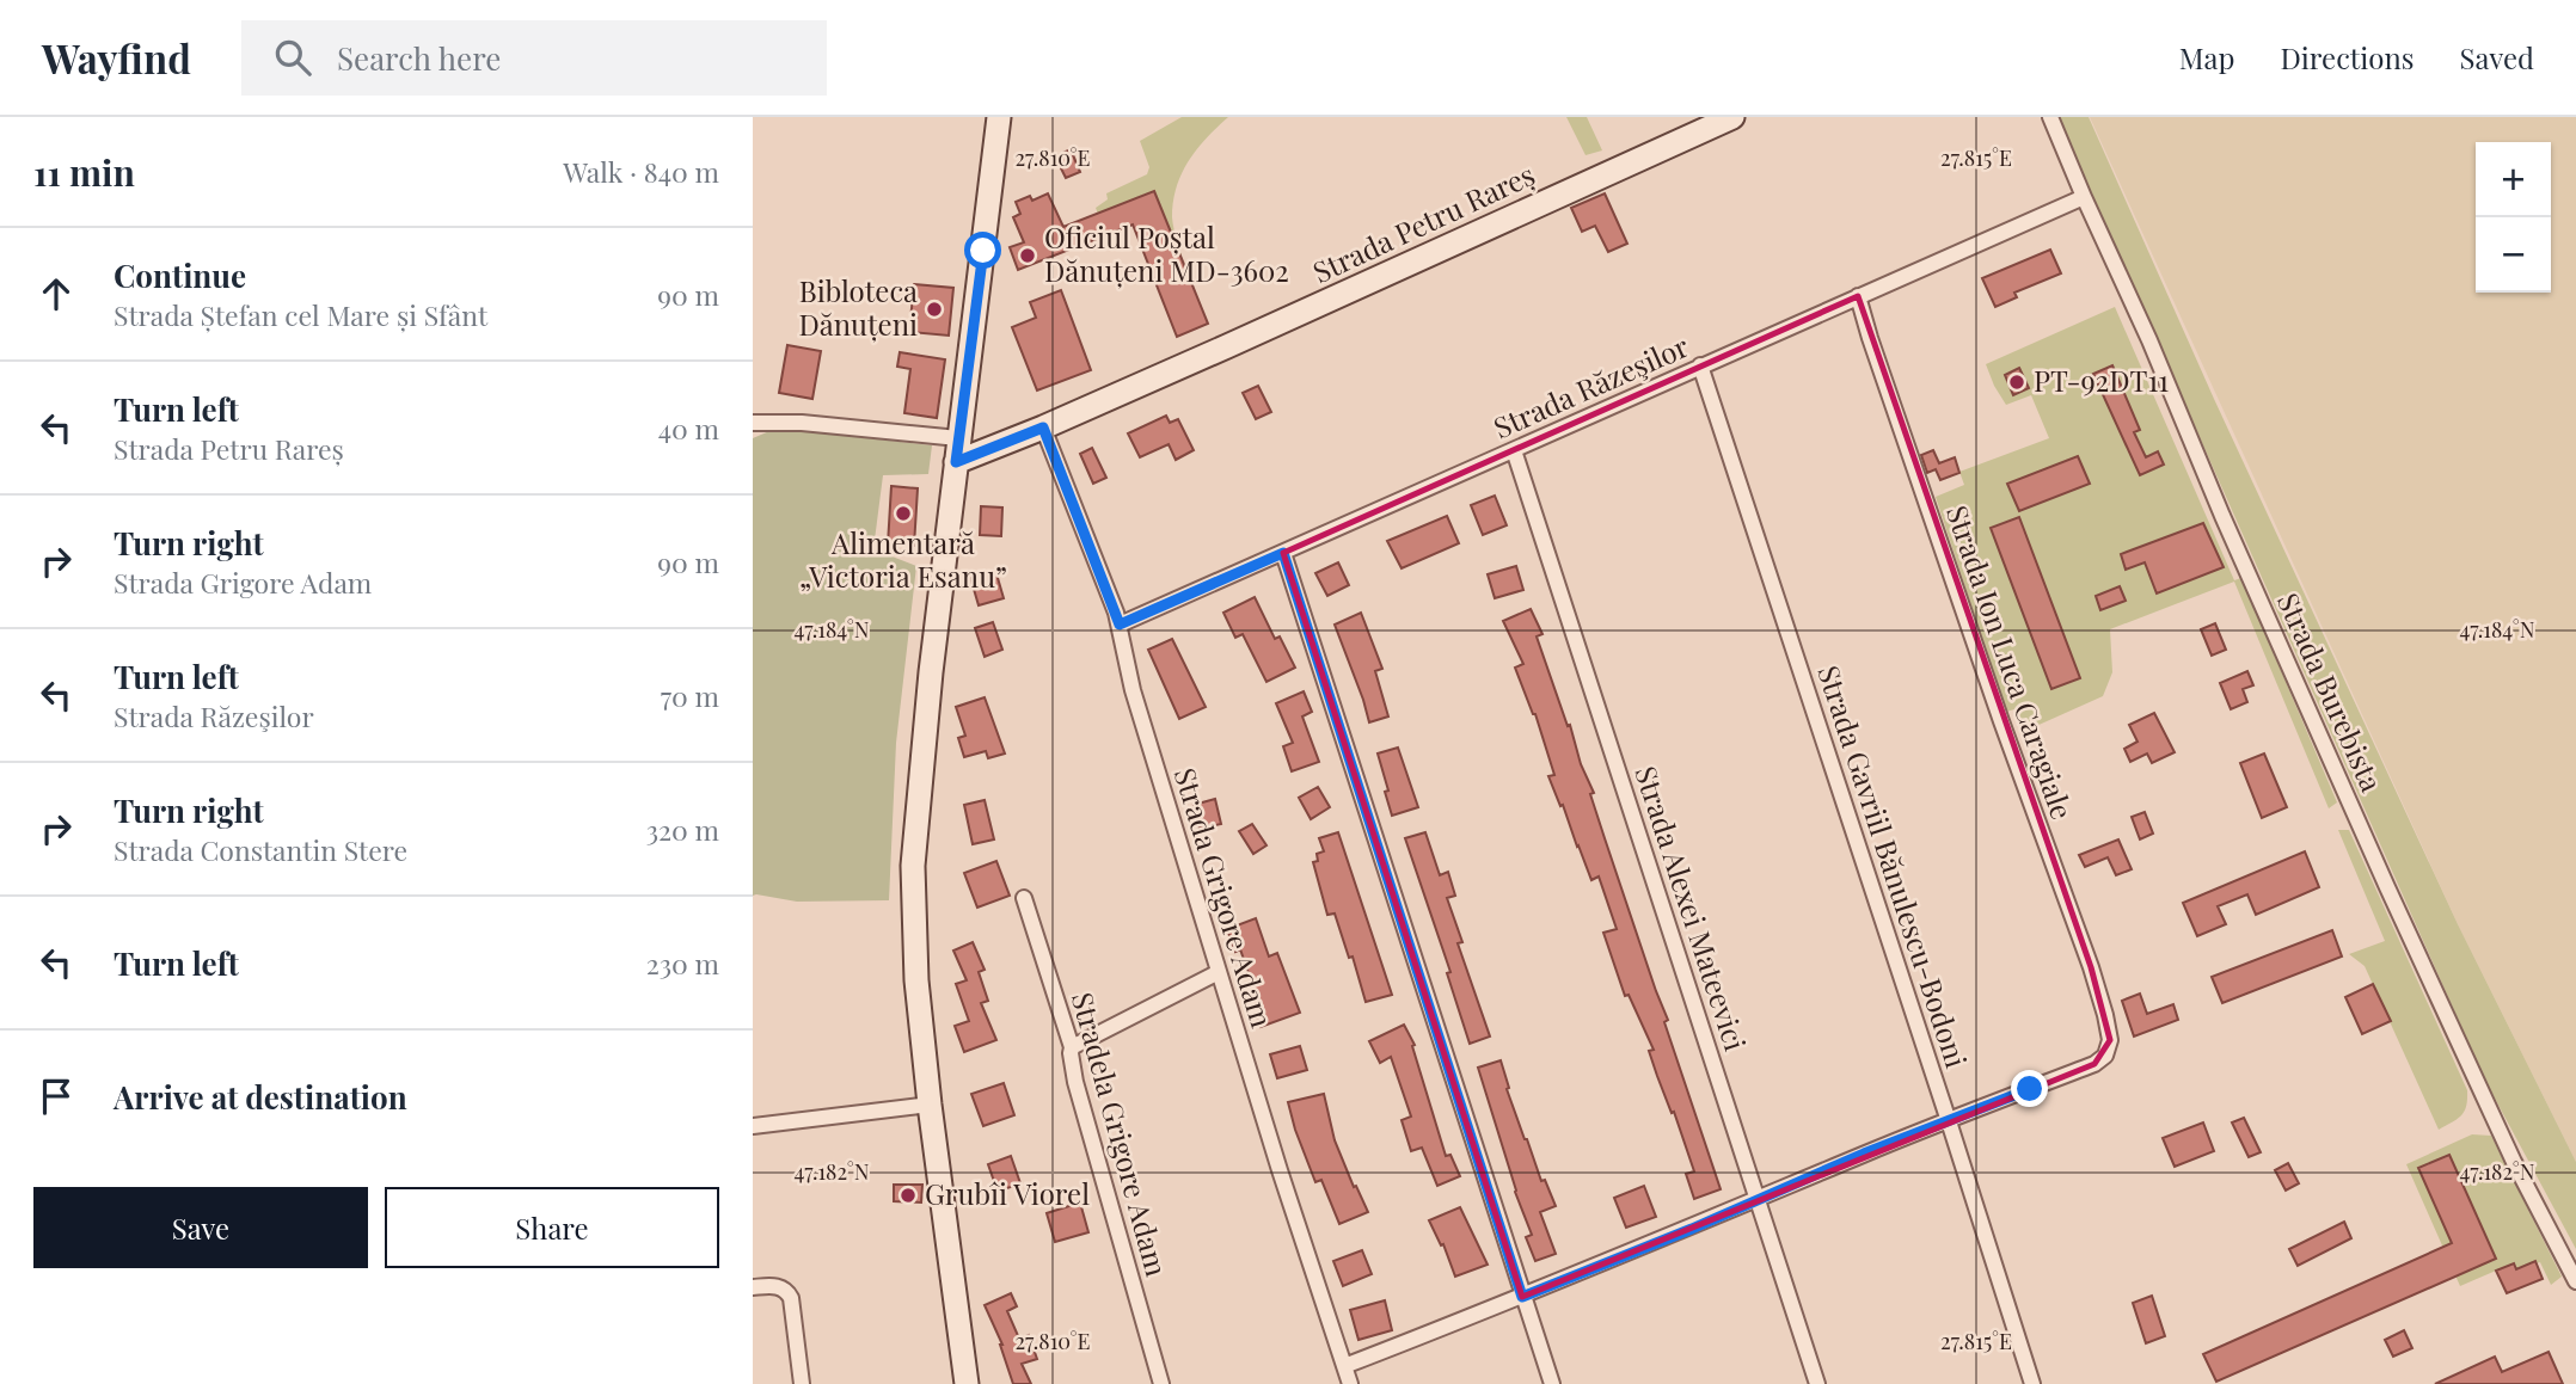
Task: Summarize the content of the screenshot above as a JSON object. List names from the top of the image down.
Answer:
{
  "streets": {
    "main road": ["Strada Petru Rareș"],
    "street": [
      "Strada Răzeşilor",
      "Strada Ion Luca Caragiale",
      "Strada Burebista",
      "Strada Gavriil Bănulescu-Bodoni",
      "Strada Grigore Adam",
      "Strada Alexei Mateevici",
      "Stradela Grigore Adam"
    ]
  },
  "crossings": [
    ["Strada Petru Rareș", "Strada Grigore Adam"],
    ["Strada Răzeşilor", "Strada Ion Luca Caragiale"],
    ["Strada Răzeşilor", "Strada Burebista"],
    ["Strada Răzeşilor", "Strada Gavriil Bănulescu-Bodoni"],
    ["Strada Răzeşilor", "Strada Grigore Adam"],
    ["Strada Răzeşilor", "Strada Alexei Mateevici"],
    ["Strada Ion Luca Caragiale", "Strada Gavriil Bănulescu-Bodoni"]
  ],
  "places": [
    "Oficiul Poștal Dănuțeni MD-3602",
    "Bibloteca Dănuțeni",
    "PT-92DT11",
    "Alimentară „Victoria Esanu”",
    "Grubîi Viorel"
  ],
  "page": {
    "header": "Wayfind",
    "search": "Search here",
    "nav": ["Map", "Directions", "Saved"],
    "heading": ["11 min", "Walk · 840 m"],
    "map_buttons": ["+", "−"],
    "list": [
      ["Continue", "Strada Ștefan cel Mare și Sfânt", "90 m"],
      ["Turn left", "Strada Petru Rareș", "40 m"],
      ["Turn right", "Strada Grigore Adam", "90 m"],
      ["Turn left", "Strada Răzeşilor", "70 m"],
      ["Turn right", "Strada Constantin Stere", "320 m"],
      ["Turn left", "230 m"],
      "Arrive at destination"
    ],
    "buttons": ["Save", "Share"]
  },
  "coordinates": [
    "27.810°E",
    "27.815°E",
    "47.184°N",
    "47.182°N"
  ]
}
